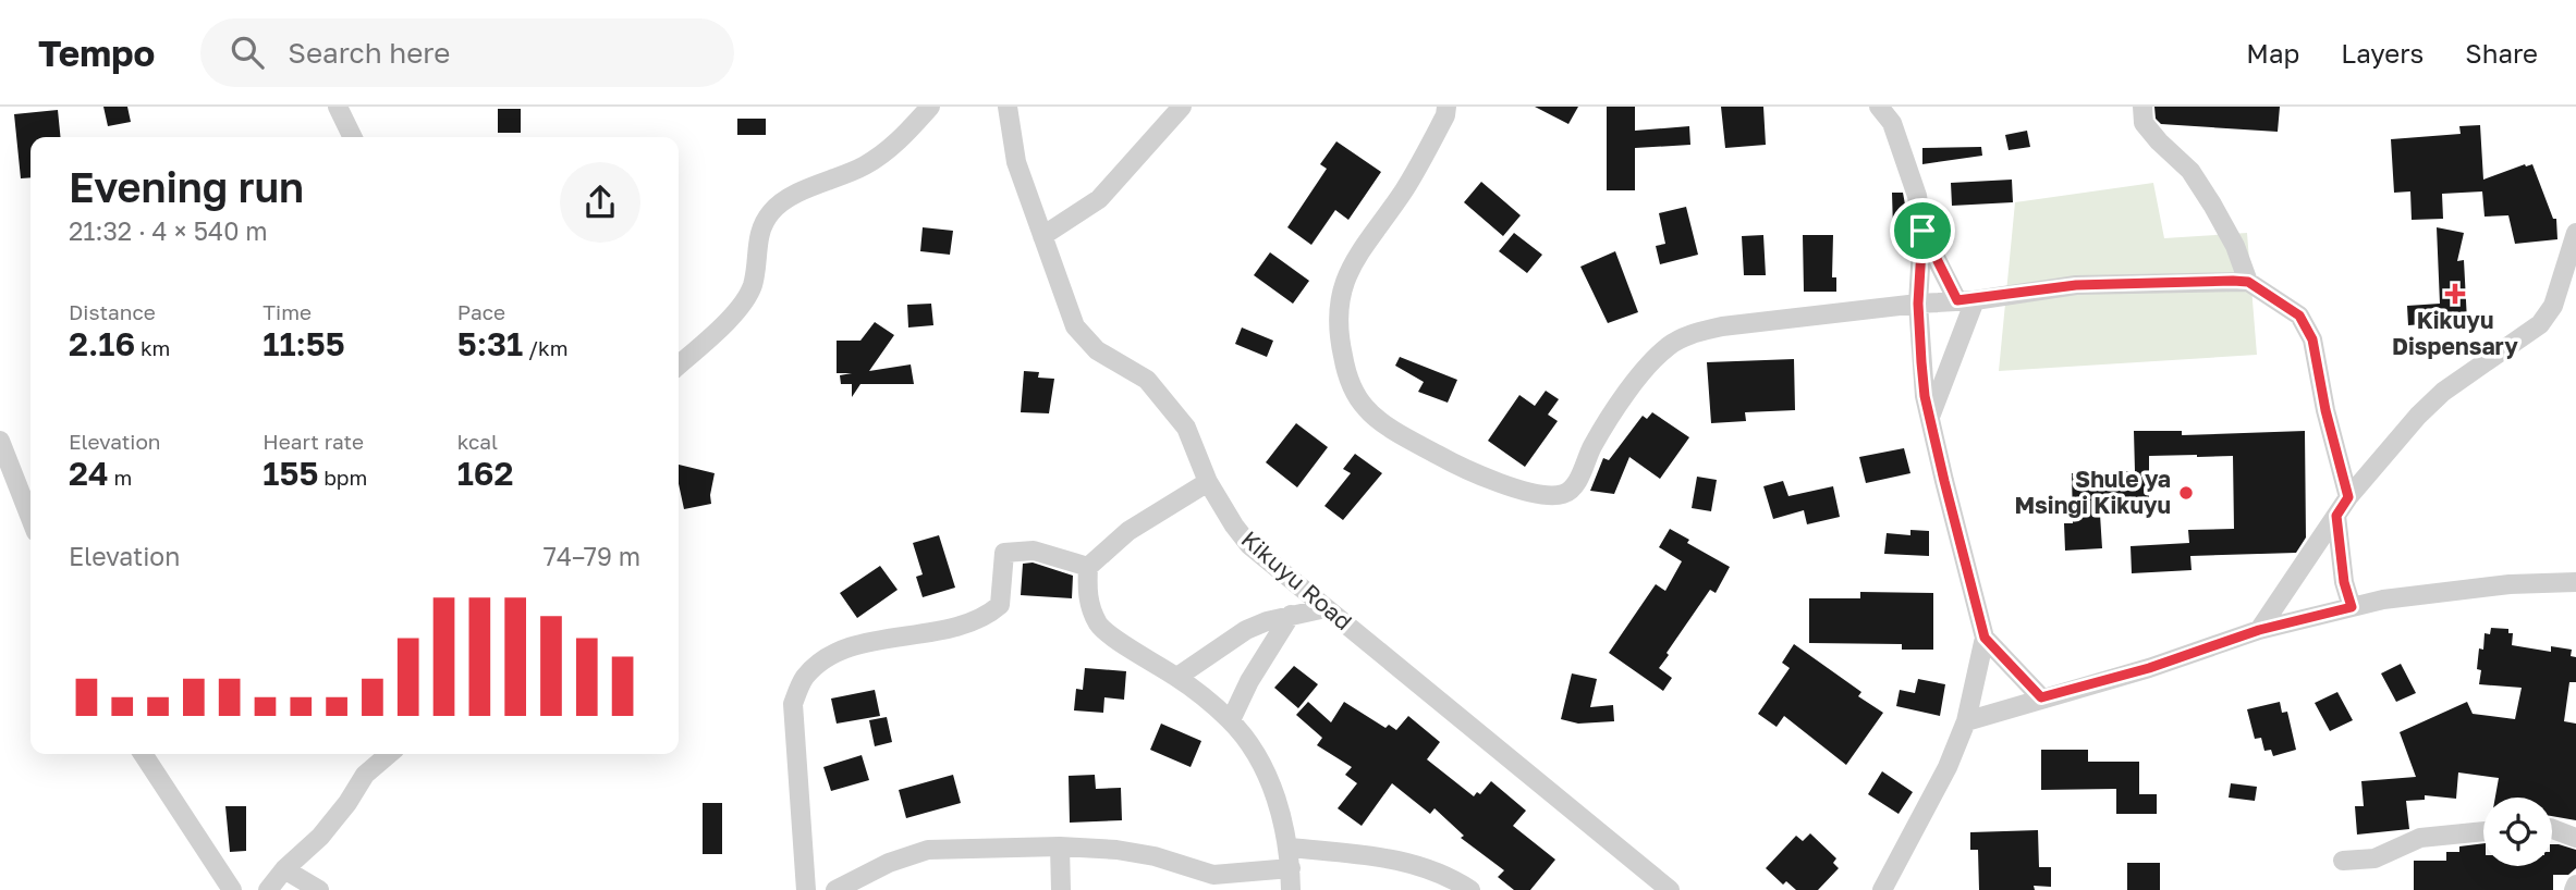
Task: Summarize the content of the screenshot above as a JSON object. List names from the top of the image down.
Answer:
{
  "streets": {
    "street": ["Kikuyu Road"]
  },
  "places": {
    "health": ["Kikuyu Dispensary"],
    "other": ["Shule ya Msingi Kikuyu"]
  },
  "page": {
    "header": "Tempo",
    "search": "Search here",
    "nav": ["Map", "Layers", "Share"],
    "heading": ["Evening run", "21:32 · 4 × 540 m"],
    "stats": [
      ["Distance", "2.16 km"],
      ["Time", "11:55"],
      ["Pace", "5:31 /km"],
      ["Elevation", "24 m"],
      ["Heart rate", "155 bpm"],
      ["kcal", "162"]
    ],
    "chart": ["Elevation", "74–79 m"]
  }
}
